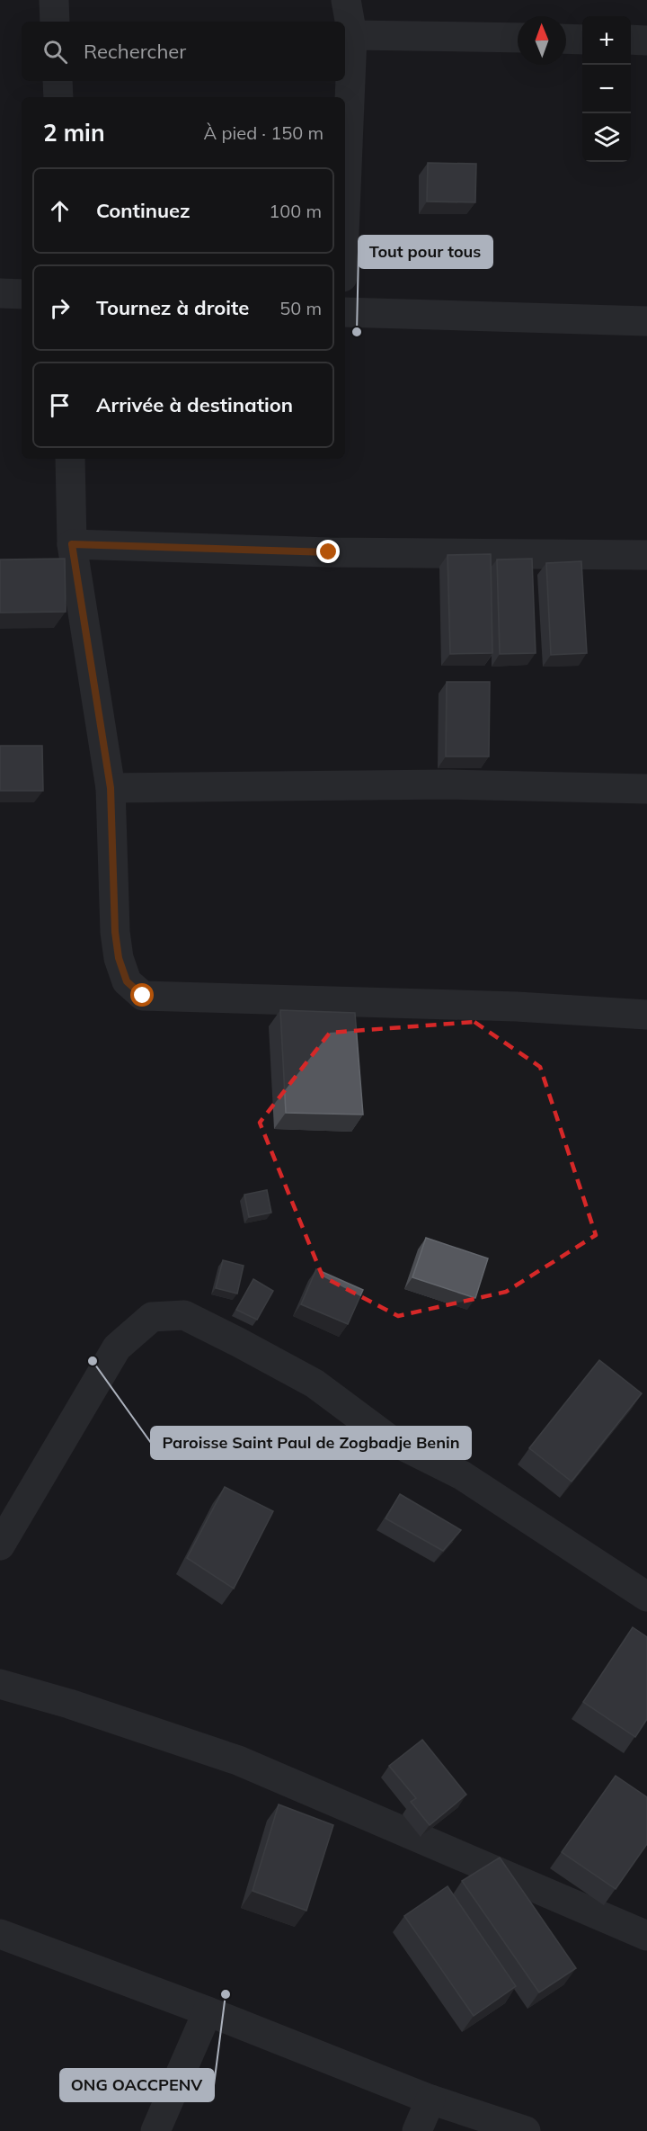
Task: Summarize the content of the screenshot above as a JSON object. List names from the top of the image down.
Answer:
{
  "places": ["Tout pour tous", "Paroisse Saint Paul de Zogbadje Benin", "ONG OACCPENV"],
  "north": "top",
  "page": {
    "map_buttons": ["+", "−"],
    "search": "Rechercher",
    "heading": ["2 min", "À pied · 150 m"],
    "list": [
      ["Continuez", "100 m"],
      ["Tournez à droite", "50 m"],
      "Arrivée à destination"
    ]
  }
}
